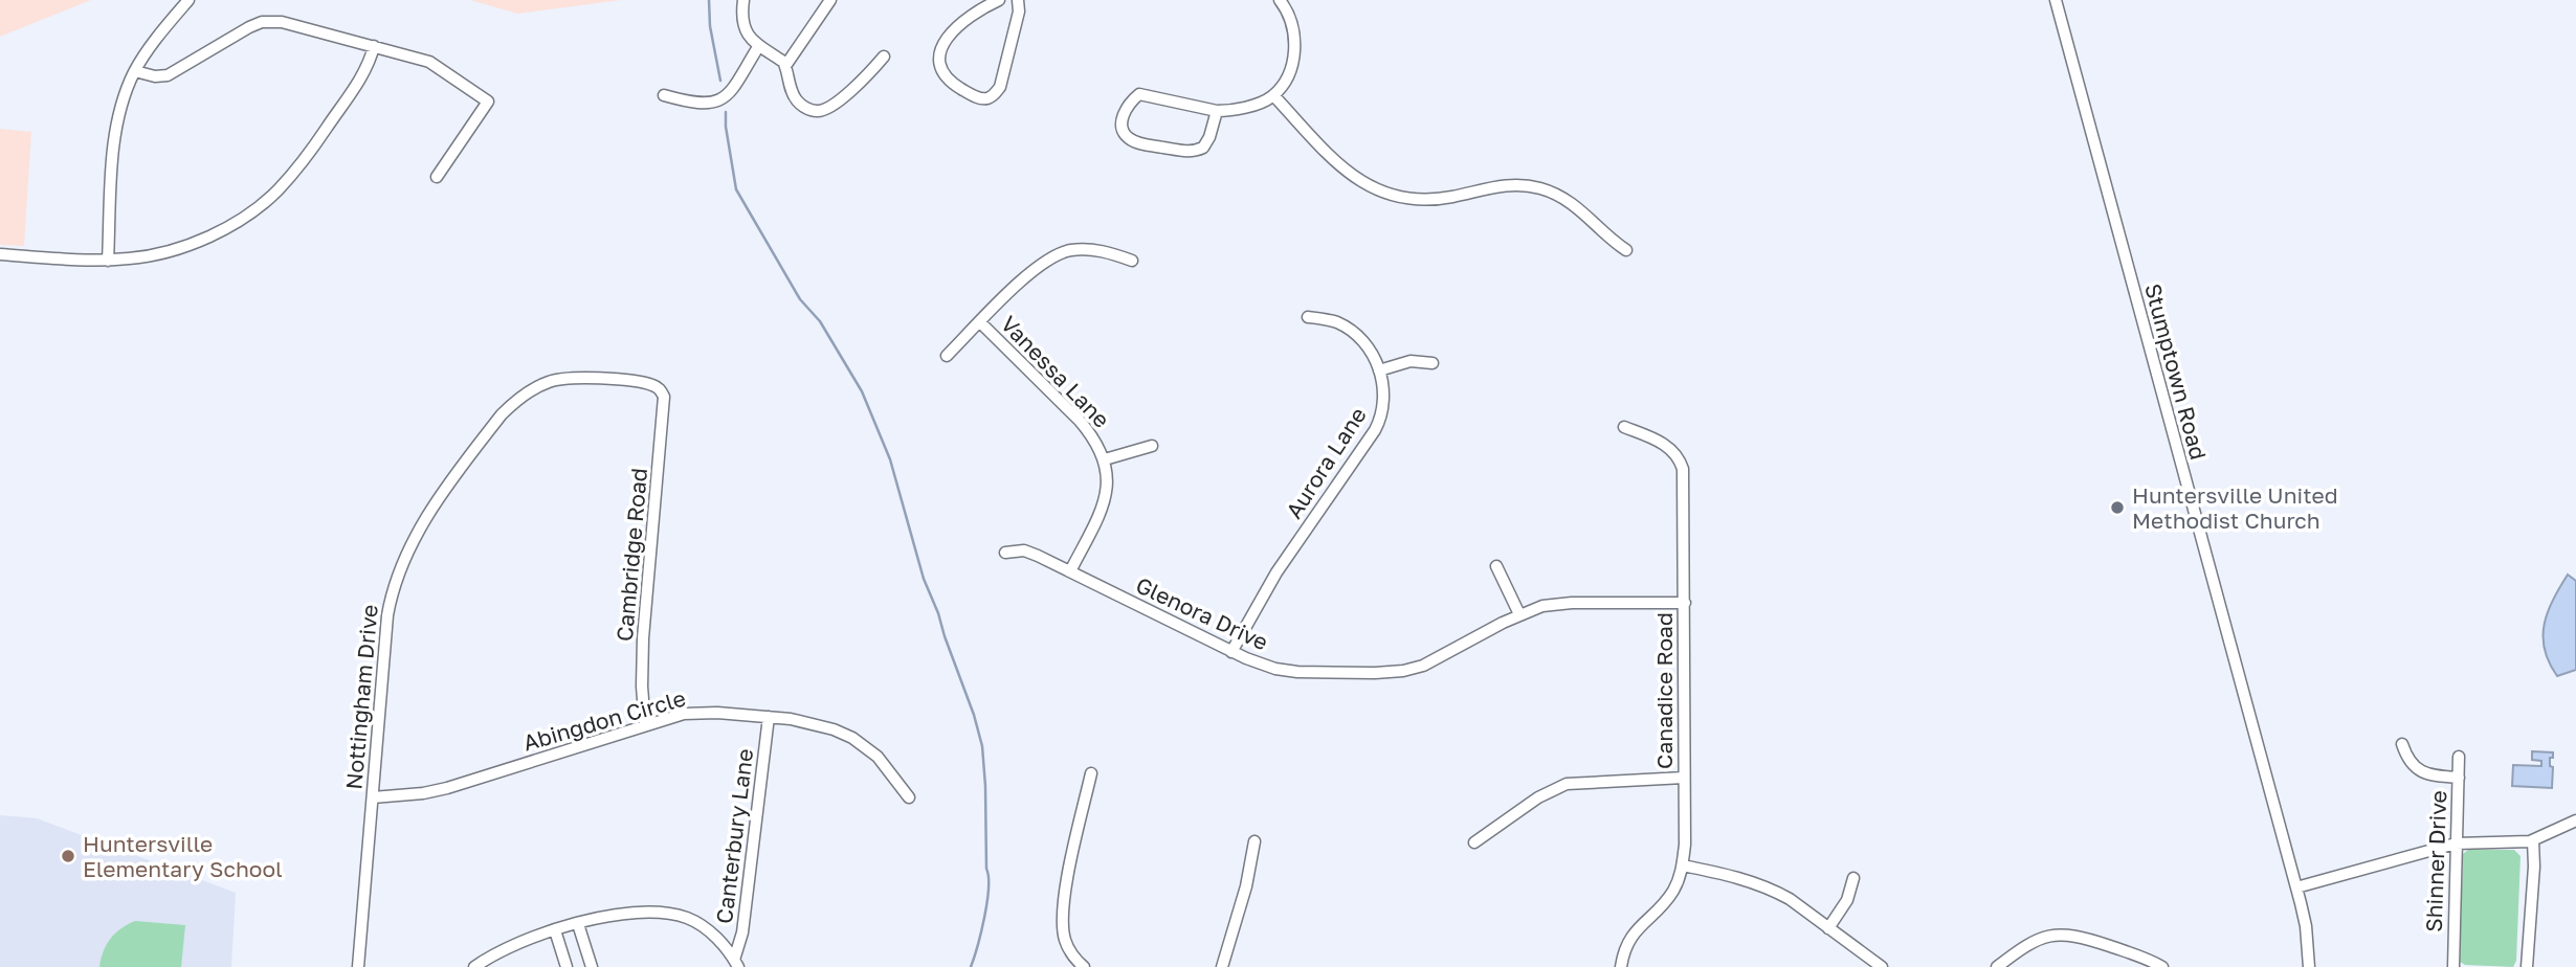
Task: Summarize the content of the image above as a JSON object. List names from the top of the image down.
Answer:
{
  "streets": {
    "street": [
      "Vanessa Lane",
      "Stumptown Road",
      "Aurora Lane",
      "Cambridge Road",
      "Glenora Drive",
      "Canadice Road",
      "Nottingham Drive",
      "Abingdon Circle",
      "Canterbury Lane",
      "Shinner Drive"
    ]
  },
  "crossings": [
    ["Vanessa Lane", "Glenora Drive"],
    ["Aurora Lane", "Glenora Drive"],
    ["Cambridge Road", "Nottingham Drive"],
    ["Cambridge Road", "Abingdon Circle"],
    ["Glenora Drive", "Canadice Road"],
    ["Nottingham Drive", "Abingdon Circle"],
    ["Abingdon Circle", "Canterbury Lane"]
  ],
  "places": ["Huntersville United Methodist Church", "Huntersville Elementary School"]
}
